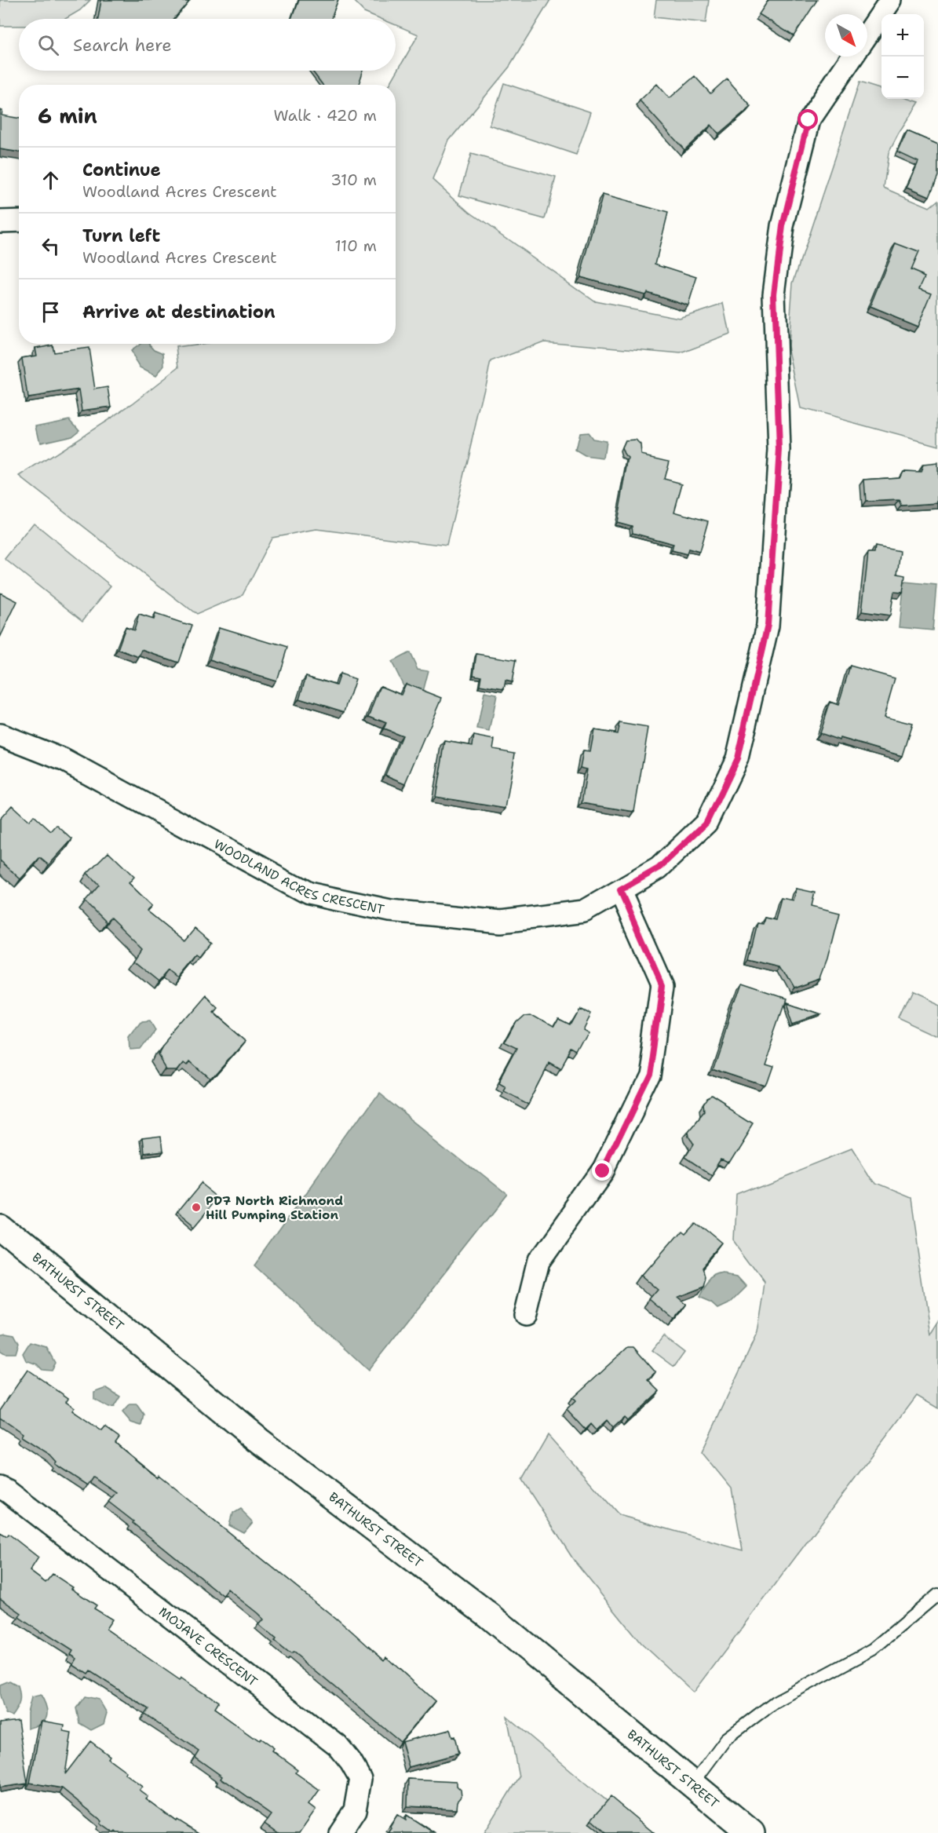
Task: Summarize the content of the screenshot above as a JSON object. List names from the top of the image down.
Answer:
{
  "streets": {
    "main road": ["BATHURST STREET"],
    "street": ["WOODLAND ACRES CRESCENT", "MOJAVE CRESCENT"]
  },
  "places": ["PD7 North Richmond Hill Pumping Station"],
  "north": "bottom right",
  "page": {
    "map_buttons": ["+", "−"],
    "search": "Search here",
    "heading": ["6 min", "Walk · 420 m"],
    "list": [
      ["Continue", "Woodland Acres Crescent", "310 m"],
      ["Turn left", "Woodland Acres Crescent", "110 m"],
      "Arrive at destination"
    ]
  }
}
